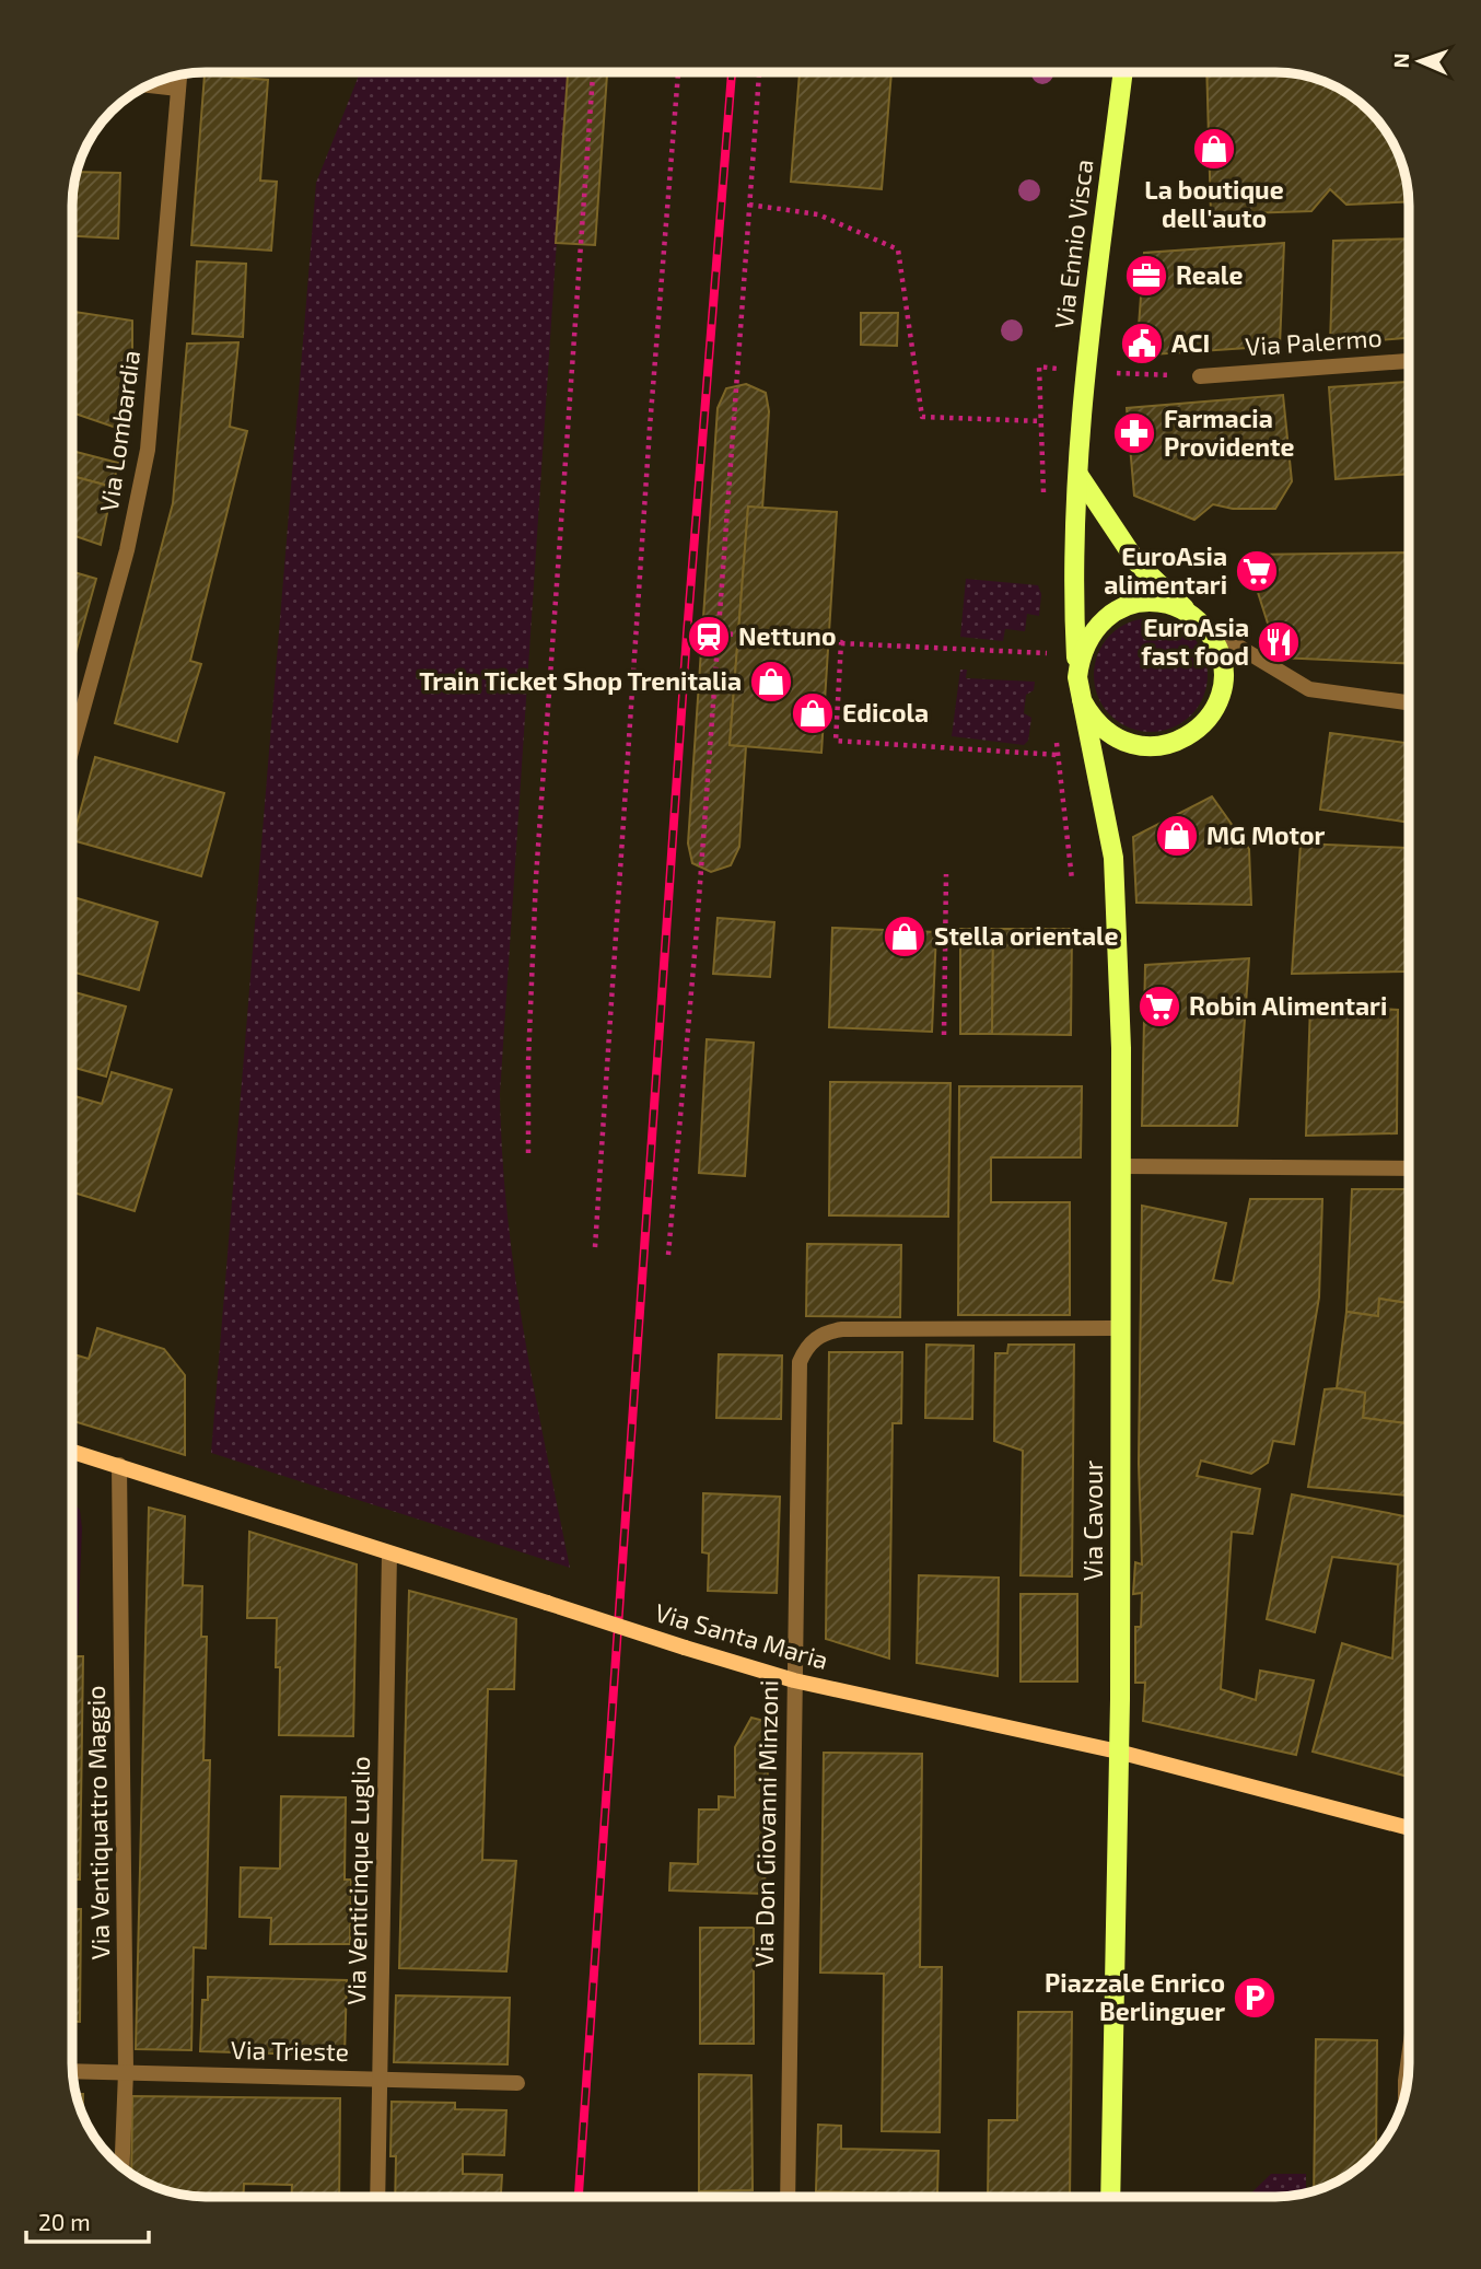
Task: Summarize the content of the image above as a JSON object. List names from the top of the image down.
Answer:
{
  "streets": {
    "main road": ["Via Ennio Visca", "Via Cavour", "Via Santa Maria"],
    "street": [
      "Via Palermo",
      "Via Lombardia",
      "Via Ventiquattro Maggio",
      "Via Don Giovanni Minzoni",
      "Via Venticinque Luglio",
      "Via Trieste"
    ]
  },
  "crossings": [
    ["Via Ennio Visca", "Via Cavour"],
    ["Via Cavour", "Via Santa Maria"],
    ["Via Cavour", "Via Don Giovanni Minzoni"],
    ["Via Santa Maria", "Via Ventiquattro Maggio"],
    ["Via Santa Maria", "Via Don Giovanni Minzoni"],
    ["Via Santa Maria", "Via Venticinque Luglio"],
    ["Via Ventiquattro Maggio", "Via Trieste"],
    ["Via Venticinque Luglio", "Via Trieste"]
  ],
  "places": {
    "shop": [
      "La boutique dell'auto",
      "Train Ticket Shop Trenitalia",
      "Edicola",
      "MG Motor",
      "Stella orientale"
    ],
    "office": ["Reale"],
    "public building": ["ACI"],
    "pharmacy": ["Farmacia Providente"],
    "supermarket": ["EuroAsia alimentari", "Robin Alimentari"],
    "station": ["Nettuno"],
    "restaurant": ["EuroAsia fast food"],
    "parking": ["Piazzale Enrico Berlinguer"]
  },
  "scale_bar": "20 m",
  "north": "left"
}
